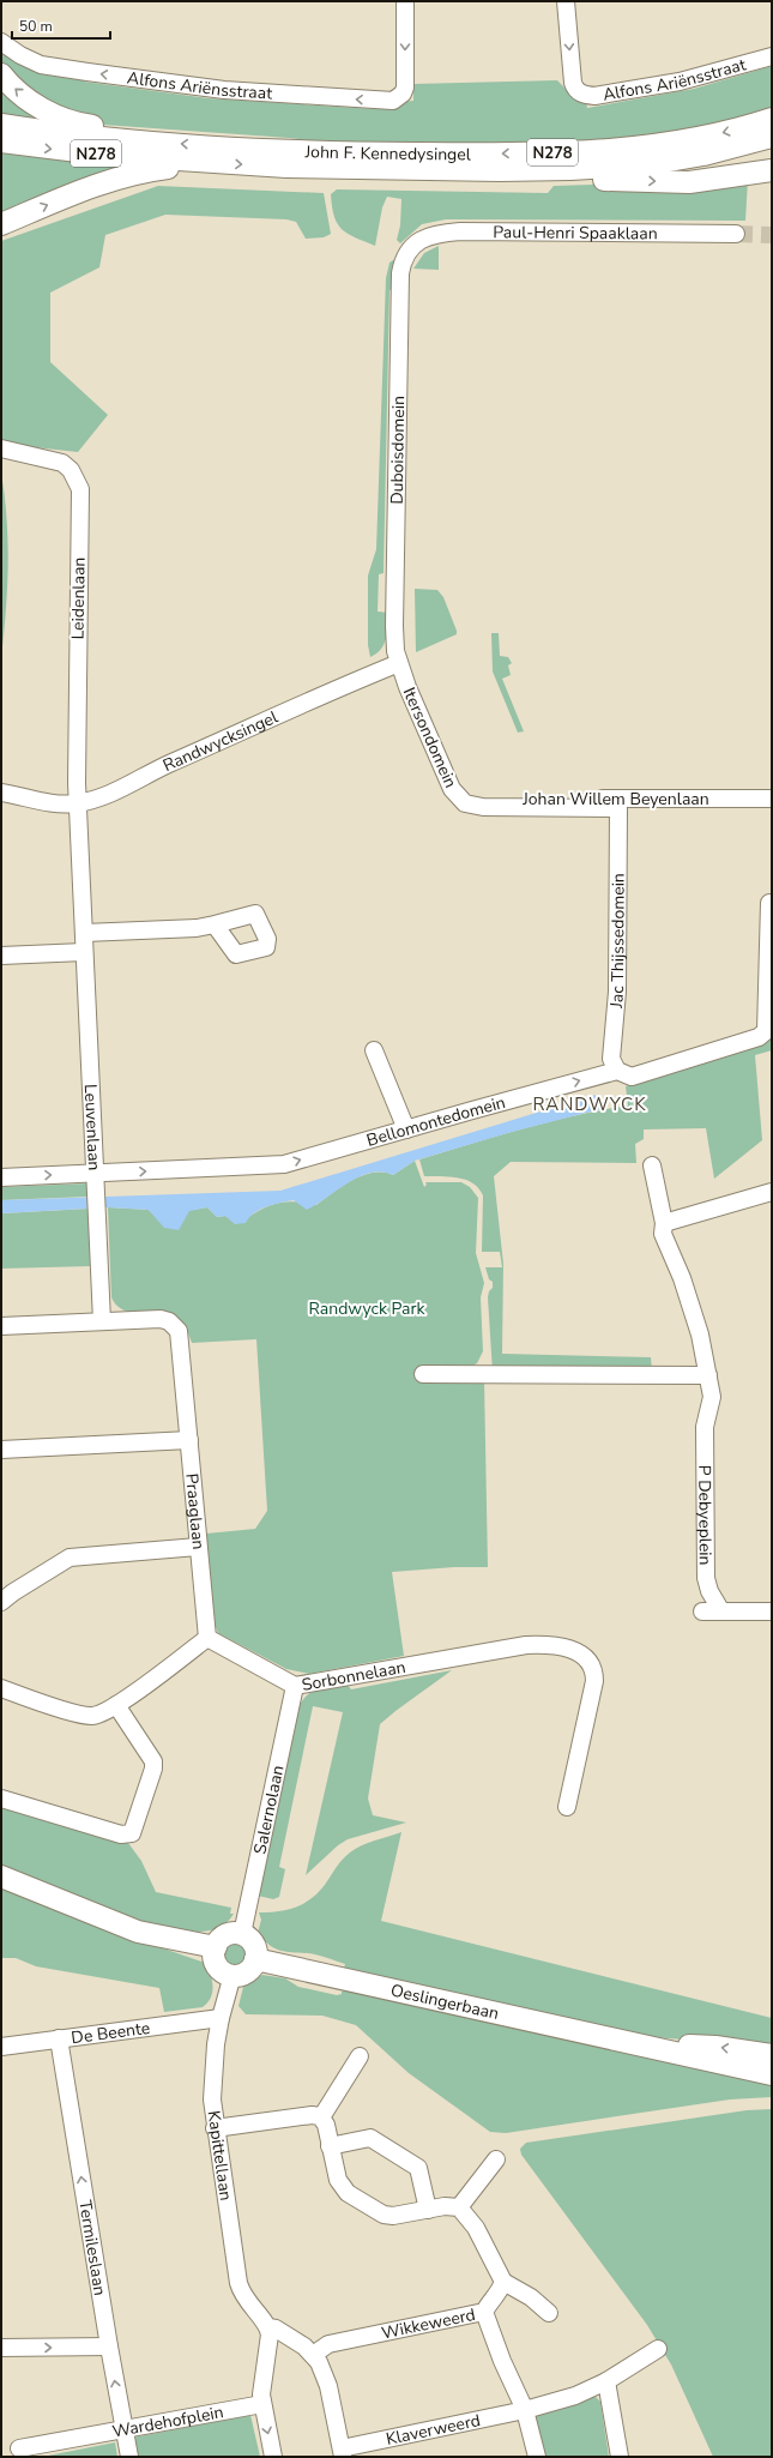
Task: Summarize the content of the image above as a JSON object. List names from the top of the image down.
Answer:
{
  "streets": {
    "main road": ["John F. Kennedysingel", "N278", "Oeslingerbaan"],
    "street": [
      "Alfons Ariënsstraat",
      "Paul-Henri Spaaklaan",
      "Duboisdomein",
      "Leidenlaan",
      "Itersondomein",
      "Randwycksingel",
      "Johan Willem Beyenlaan",
      "Jac Thijssedomein",
      "Bellomontedomein",
      "Leuvenlaan",
      "Praaglaan",
      "P Debyeplein",
      "Sorbonnelaan",
      "Salernolaan",
      "De Beente",
      "Kapittellaan",
      "Termileslaan",
      "Wikkeweerd",
      "Wardehofplein",
      "Klaverweerd"
    ]
  },
  "crossings": [
    ["Paul-Henri Spaaklaan", "Duboisdomein"],
    ["Duboisdomein", "Itersondomein"],
    ["Duboisdomein", "Randwycksingel"],
    ["Leidenlaan", "Randwycksingel"],
    ["Leidenlaan", "Leuvenlaan"],
    ["Itersondomein", "Randwycksingel"],
    ["Itersondomein", "Johan Willem Beyenlaan"],
    ["Randwycksingel", "Leuvenlaan"],
    ["Johan Willem Beyenlaan", "Jac Thijssedomein"],
    ["Jac Thijssedomein", "Bellomontedomein"],
    ["Bellomontedomein", "Leuvenlaan"],
    ["Leuvenlaan", "Praaglaan"],
    ["Praaglaan", "Sorbonnelaan"],
    ["Sorbonnelaan", "Salernolaan"],
    ["Salernolaan", "Oeslingerbaan"],
    ["Salernolaan", "Kapittellaan"],
    ["Oeslingerbaan", "Kapittellaan"],
    ["De Beente", "Kapittellaan"],
    ["De Beente", "Termileslaan"],
    ["Kapittellaan", "Wikkeweerd"],
    ["Kapittellaan", "Klaverweerd"],
    ["Termileslaan", "Wardehofplein"]
  ],
  "one_way": ["Bellomontedomein", "Termileslaan"],
  "districts": ["RANDWYCK"],
  "parks": ["Randwyck Park"],
  "scale_bar": "50 m"
}
